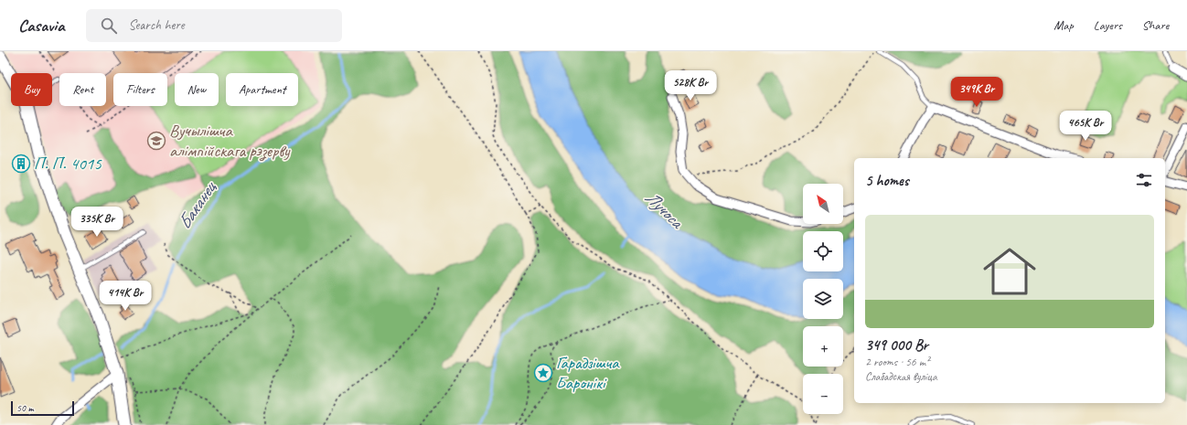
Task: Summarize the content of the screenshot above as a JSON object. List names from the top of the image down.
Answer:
{
  "water": ["Баканец", "Лучоса"],
  "places": {
    "school or university": ["Вучылішча алімпійскага рэзерву"],
    "building": ["П. П. 4015"],
    "place": ["Гарадзішча Баронікі"]
  },
  "scale_bar": "50 m",
  "north": "top left",
  "page": {
    "header": "Casavia",
    "search": "Search here",
    "nav": ["Map", "Layers", "Share"],
    "price": [
      "528K Br",
      "349K Br",
      "465K Br",
      "335K Br",
      "414K Br"
    ],
    "chip": [
      "Buy",
      "Rent",
      "Filters",
      "New",
      "Apartment"
    ],
    "heading": "5 homes",
    "map_buttons": ["+", "−"],
    "list": [
      {
        "name": "349 000 Br",
        "note": "2 rooms · 56 m² · Слабадская вуліца"
      }
    ],
    "scale": "50 m"
  }
}
